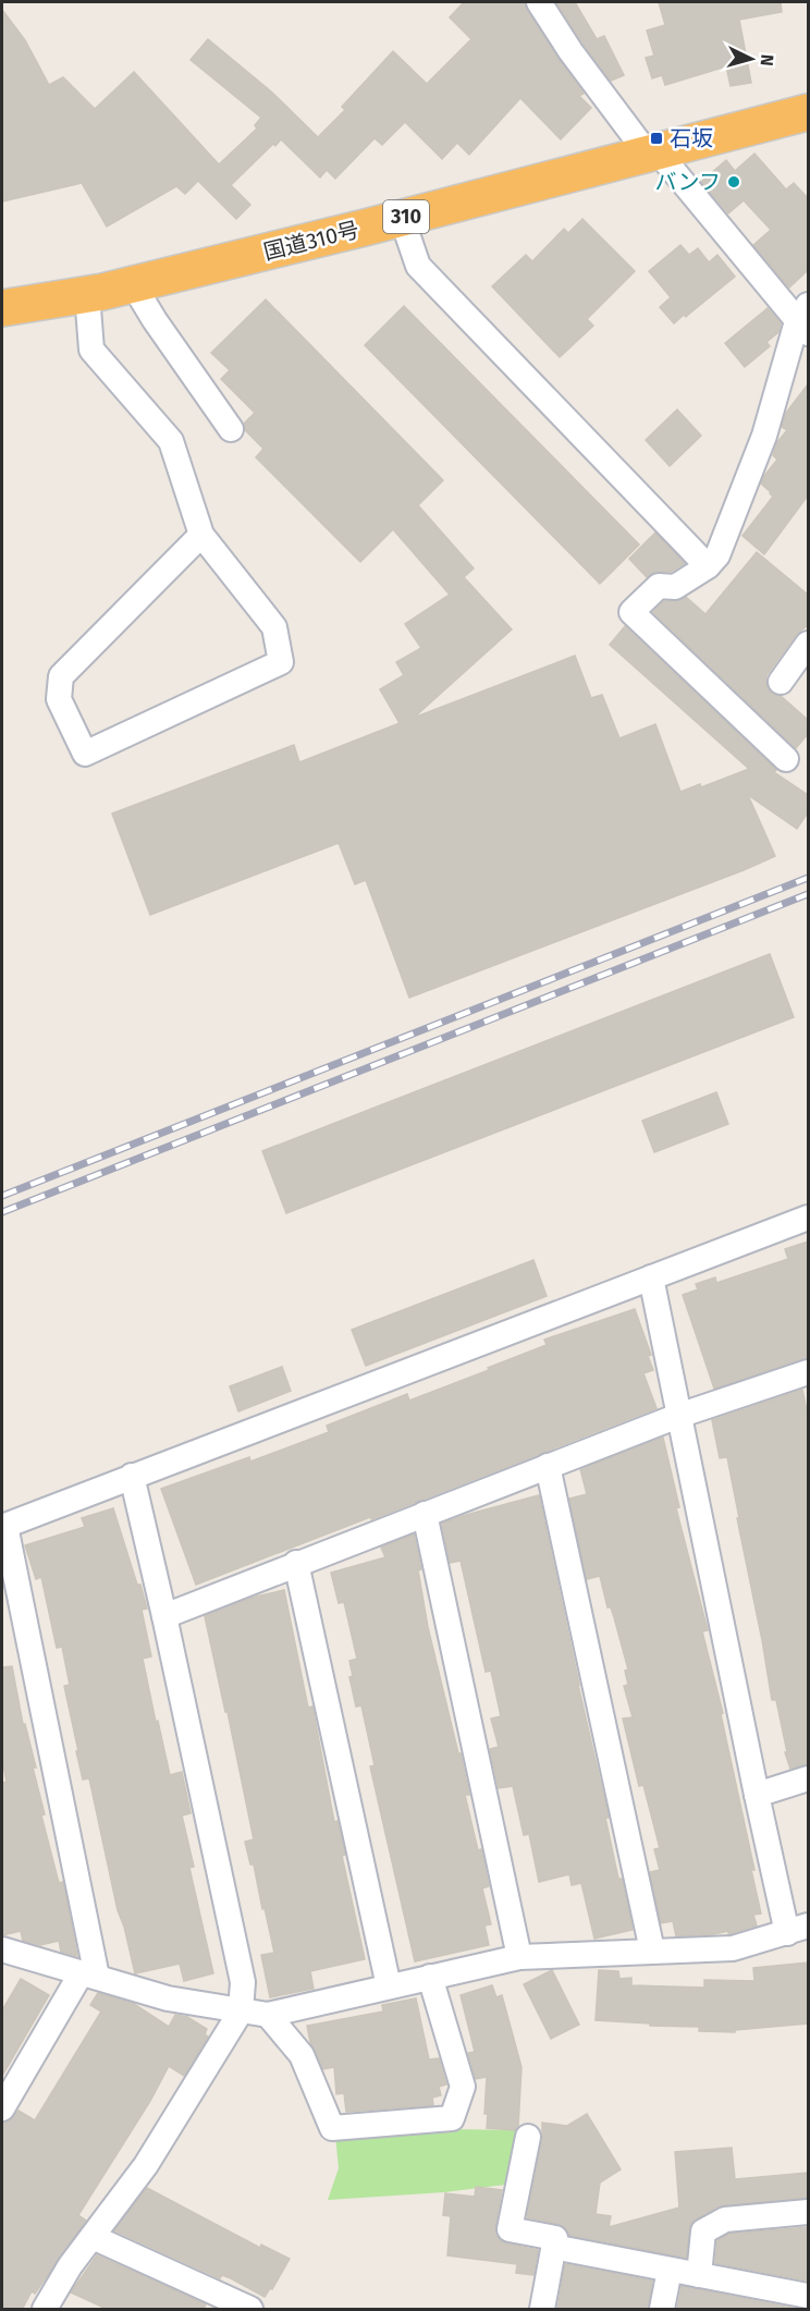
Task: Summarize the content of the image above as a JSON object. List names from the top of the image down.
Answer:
{
  "streets": {
    "highway": ["310", "国道310号"]
  },
  "places": {
    "transit": ["石坂"],
    "other": ["バンフ"]
  },
  "north": "right"
}
